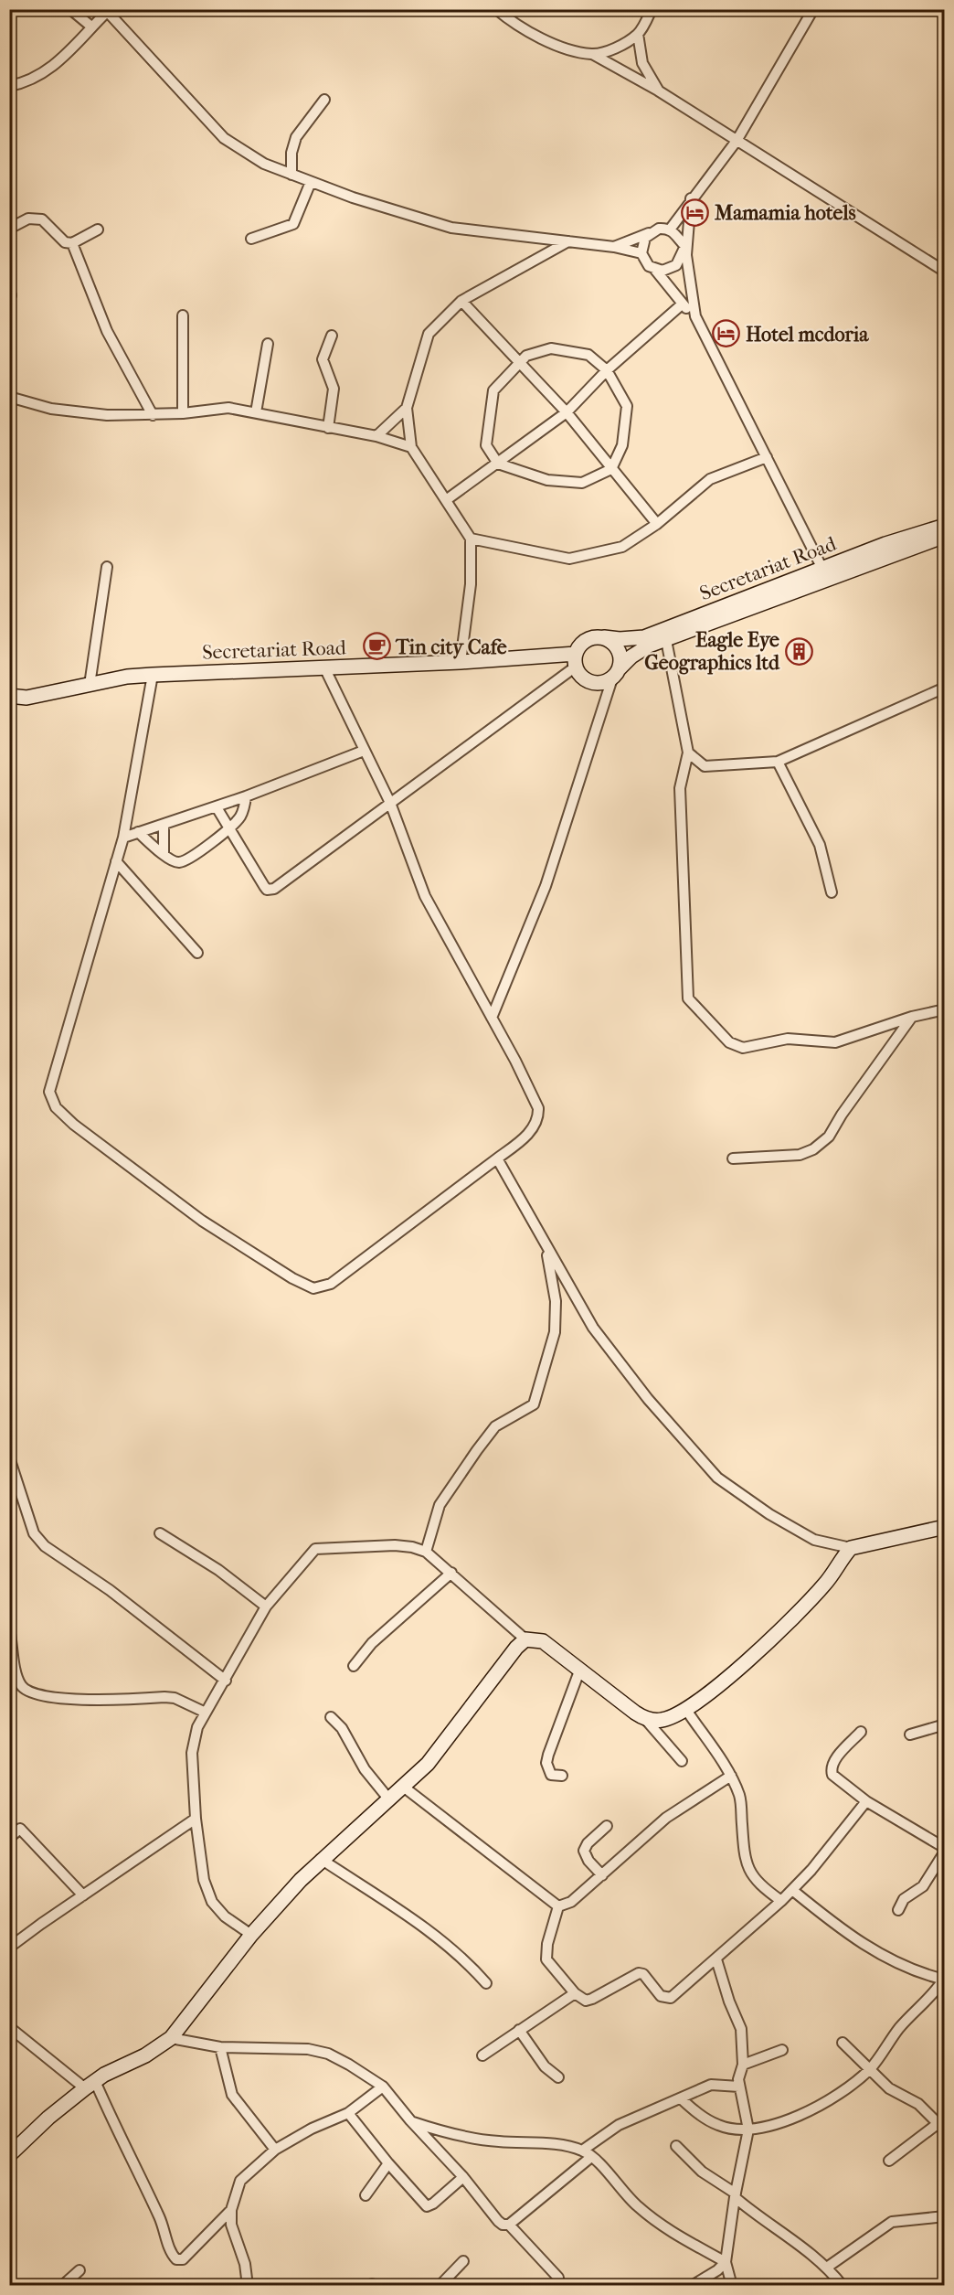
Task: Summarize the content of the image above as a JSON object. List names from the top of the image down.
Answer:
{
  "streets": {
    "street": ["Secretariat Road"]
  },
  "places": {
    "hotel": ["Mamamia hotels", "Hotel mcdoria"],
    "cafe": ["Tin city Cafe"],
    "building": ["Eagle Eye Geographics ltd"]
  }
}
